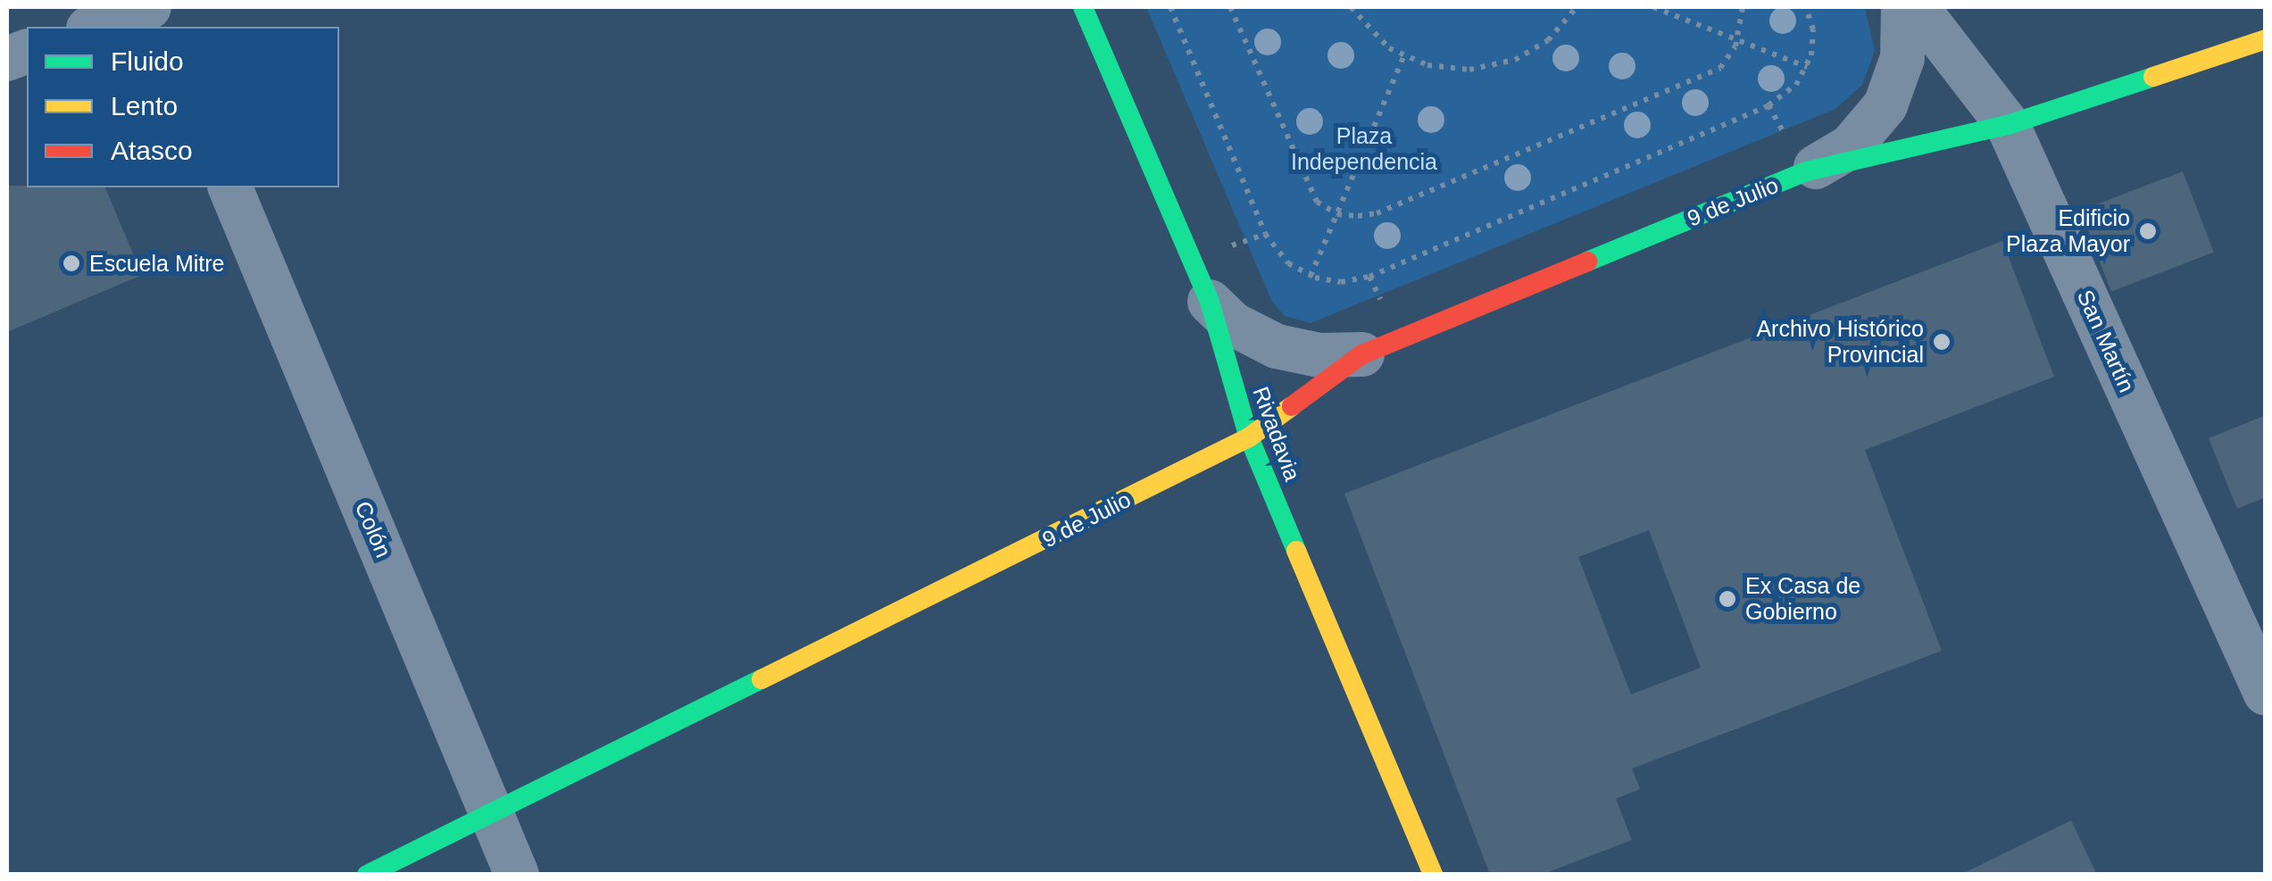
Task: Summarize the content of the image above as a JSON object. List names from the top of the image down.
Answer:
{
  "streets": {
    "street": [
      "9 de Julio",
      "San Martín",
      "Rivadavia",
      "Colón"
    ]
  },
  "crossings": [
    ["9 de Julio", "San Martín"],
    ["9 de Julio", "Rivadavia"],
    ["9 de Julio", "Colón"]
  ],
  "parks": ["Plaza Independencia"],
  "places": [
    "Edificio Plaza Mayor",
    "Escuela Mitre",
    "Archivo Histórico Provincial",
    "Ex Casa de Gobierno"
  ],
  "legend": ["Fluido", "Lento", "Atasco"]
}
